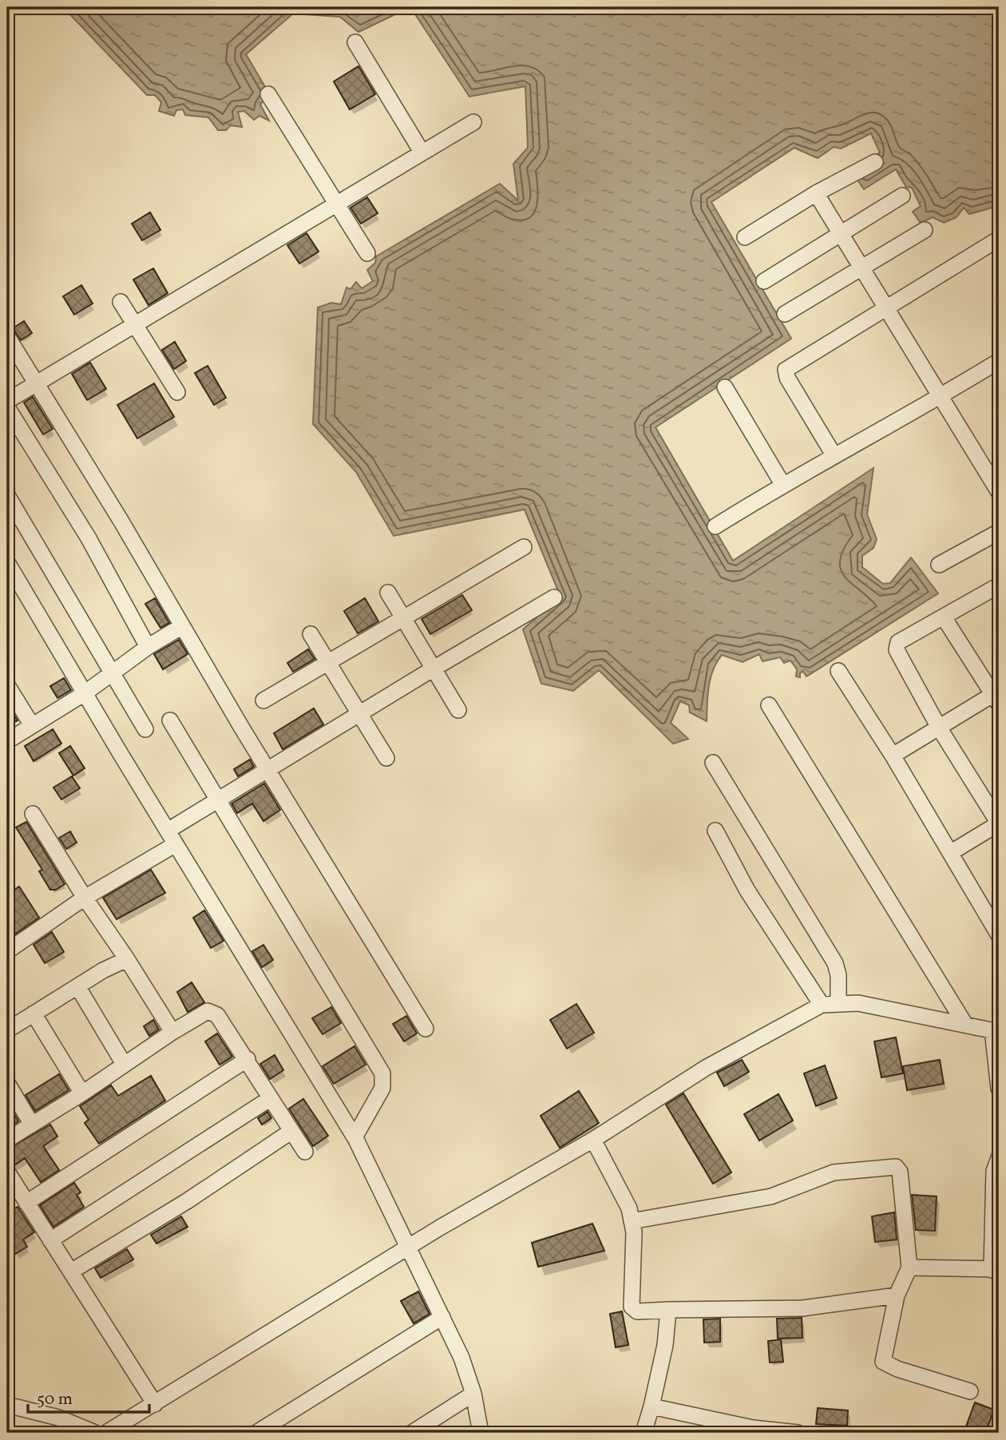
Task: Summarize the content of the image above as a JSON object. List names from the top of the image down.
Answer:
{
  "scale_bar": "50 m"
}
